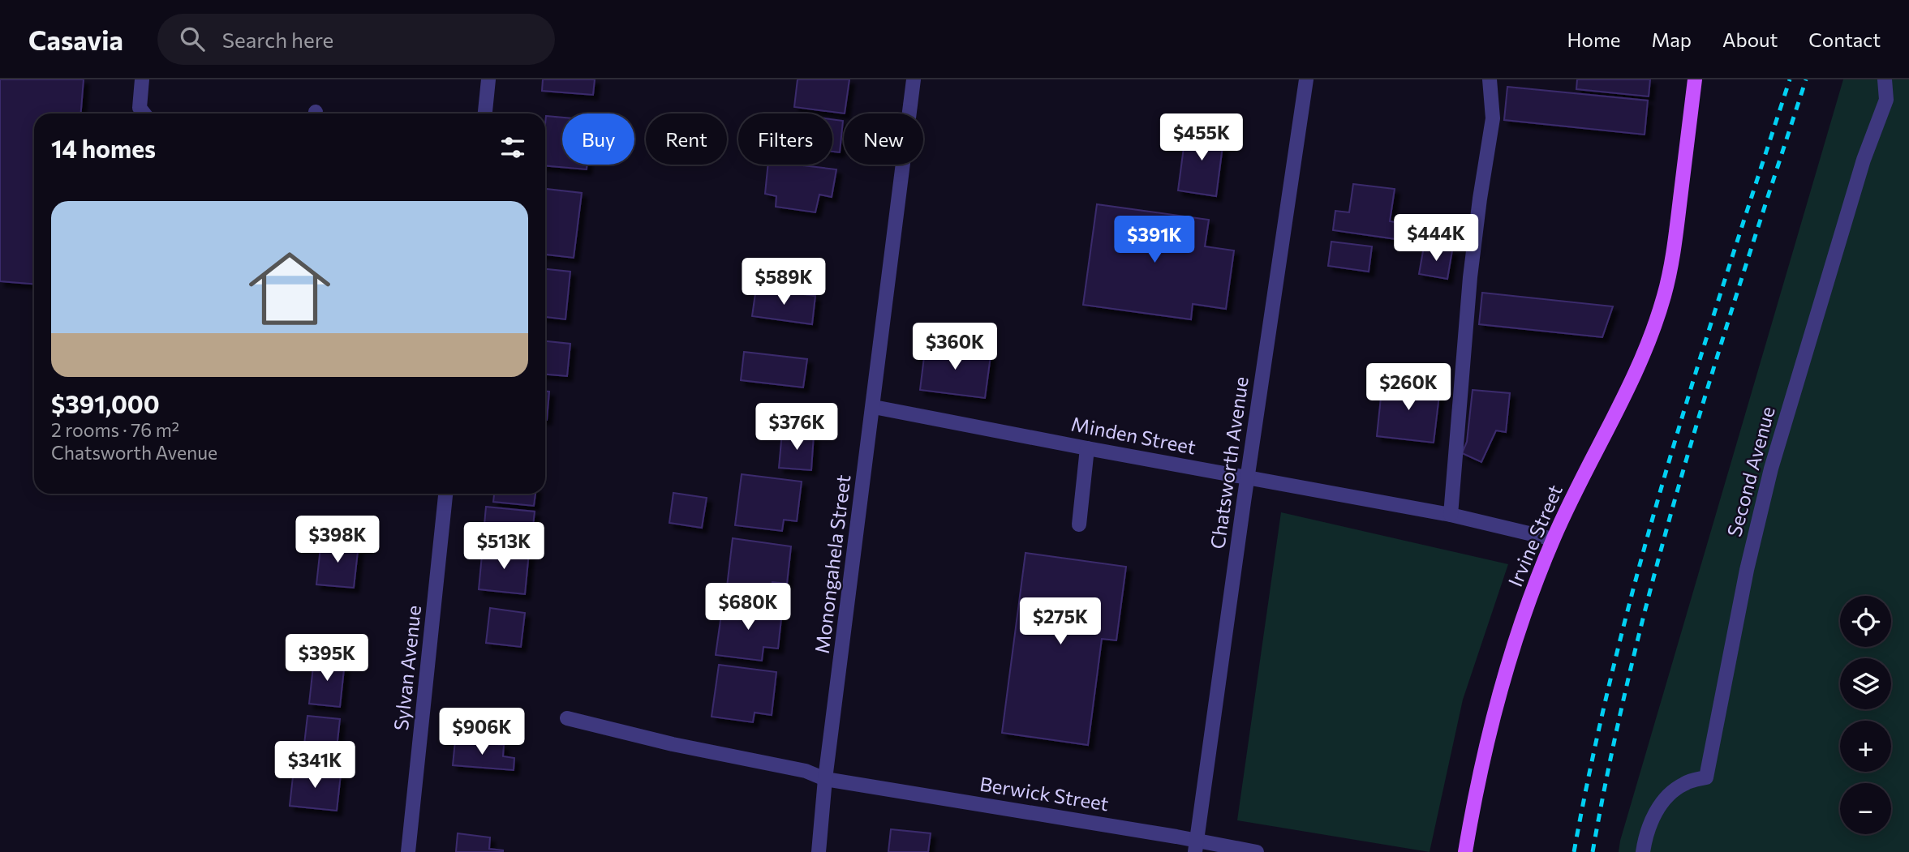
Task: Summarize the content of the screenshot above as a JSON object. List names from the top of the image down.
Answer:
{
  "streets": {
    "main road": ["Irvine Street"],
    "street": [
      "Minden Street",
      "Chatsworth Avenue",
      "Second Avenue",
      "Monongahela Street",
      "Sylvan Avenue",
      "Berwick Street"
    ]
  },
  "crossings": [
    ["Minden Street", "Chatsworth Avenue"],
    ["Minden Street", "Irvine Street"],
    ["Minden Street", "Monongahela Street"],
    ["Chatsworth Avenue", "Berwick Street"],
    ["Monongahela Street", "Berwick Street"]
  ],
  "page": {
    "header": "Casavia",
    "search": "Search here",
    "nav": [
      "Home",
      "Map",
      "About",
      "Contact"
    ],
    "price": [
      "$455K",
      "$444K",
      "$391K",
      "$589K",
      "$360K",
      "$260K",
      "$376K",
      "$398K",
      "$513K",
      "$680K",
      "$275K",
      "$395K",
      "$906K",
      "$341K"
    ],
    "chip": [
      "Buy",
      "Rent",
      "Filters",
      "New"
    ],
    "heading": "14 homes",
    "list": [
      {
        "name": "$391,000",
        "note": "2 rooms · 76 m² · Chatsworth Avenue"
      }
    ],
    "map_buttons": ["+", "−"]
  }
}
